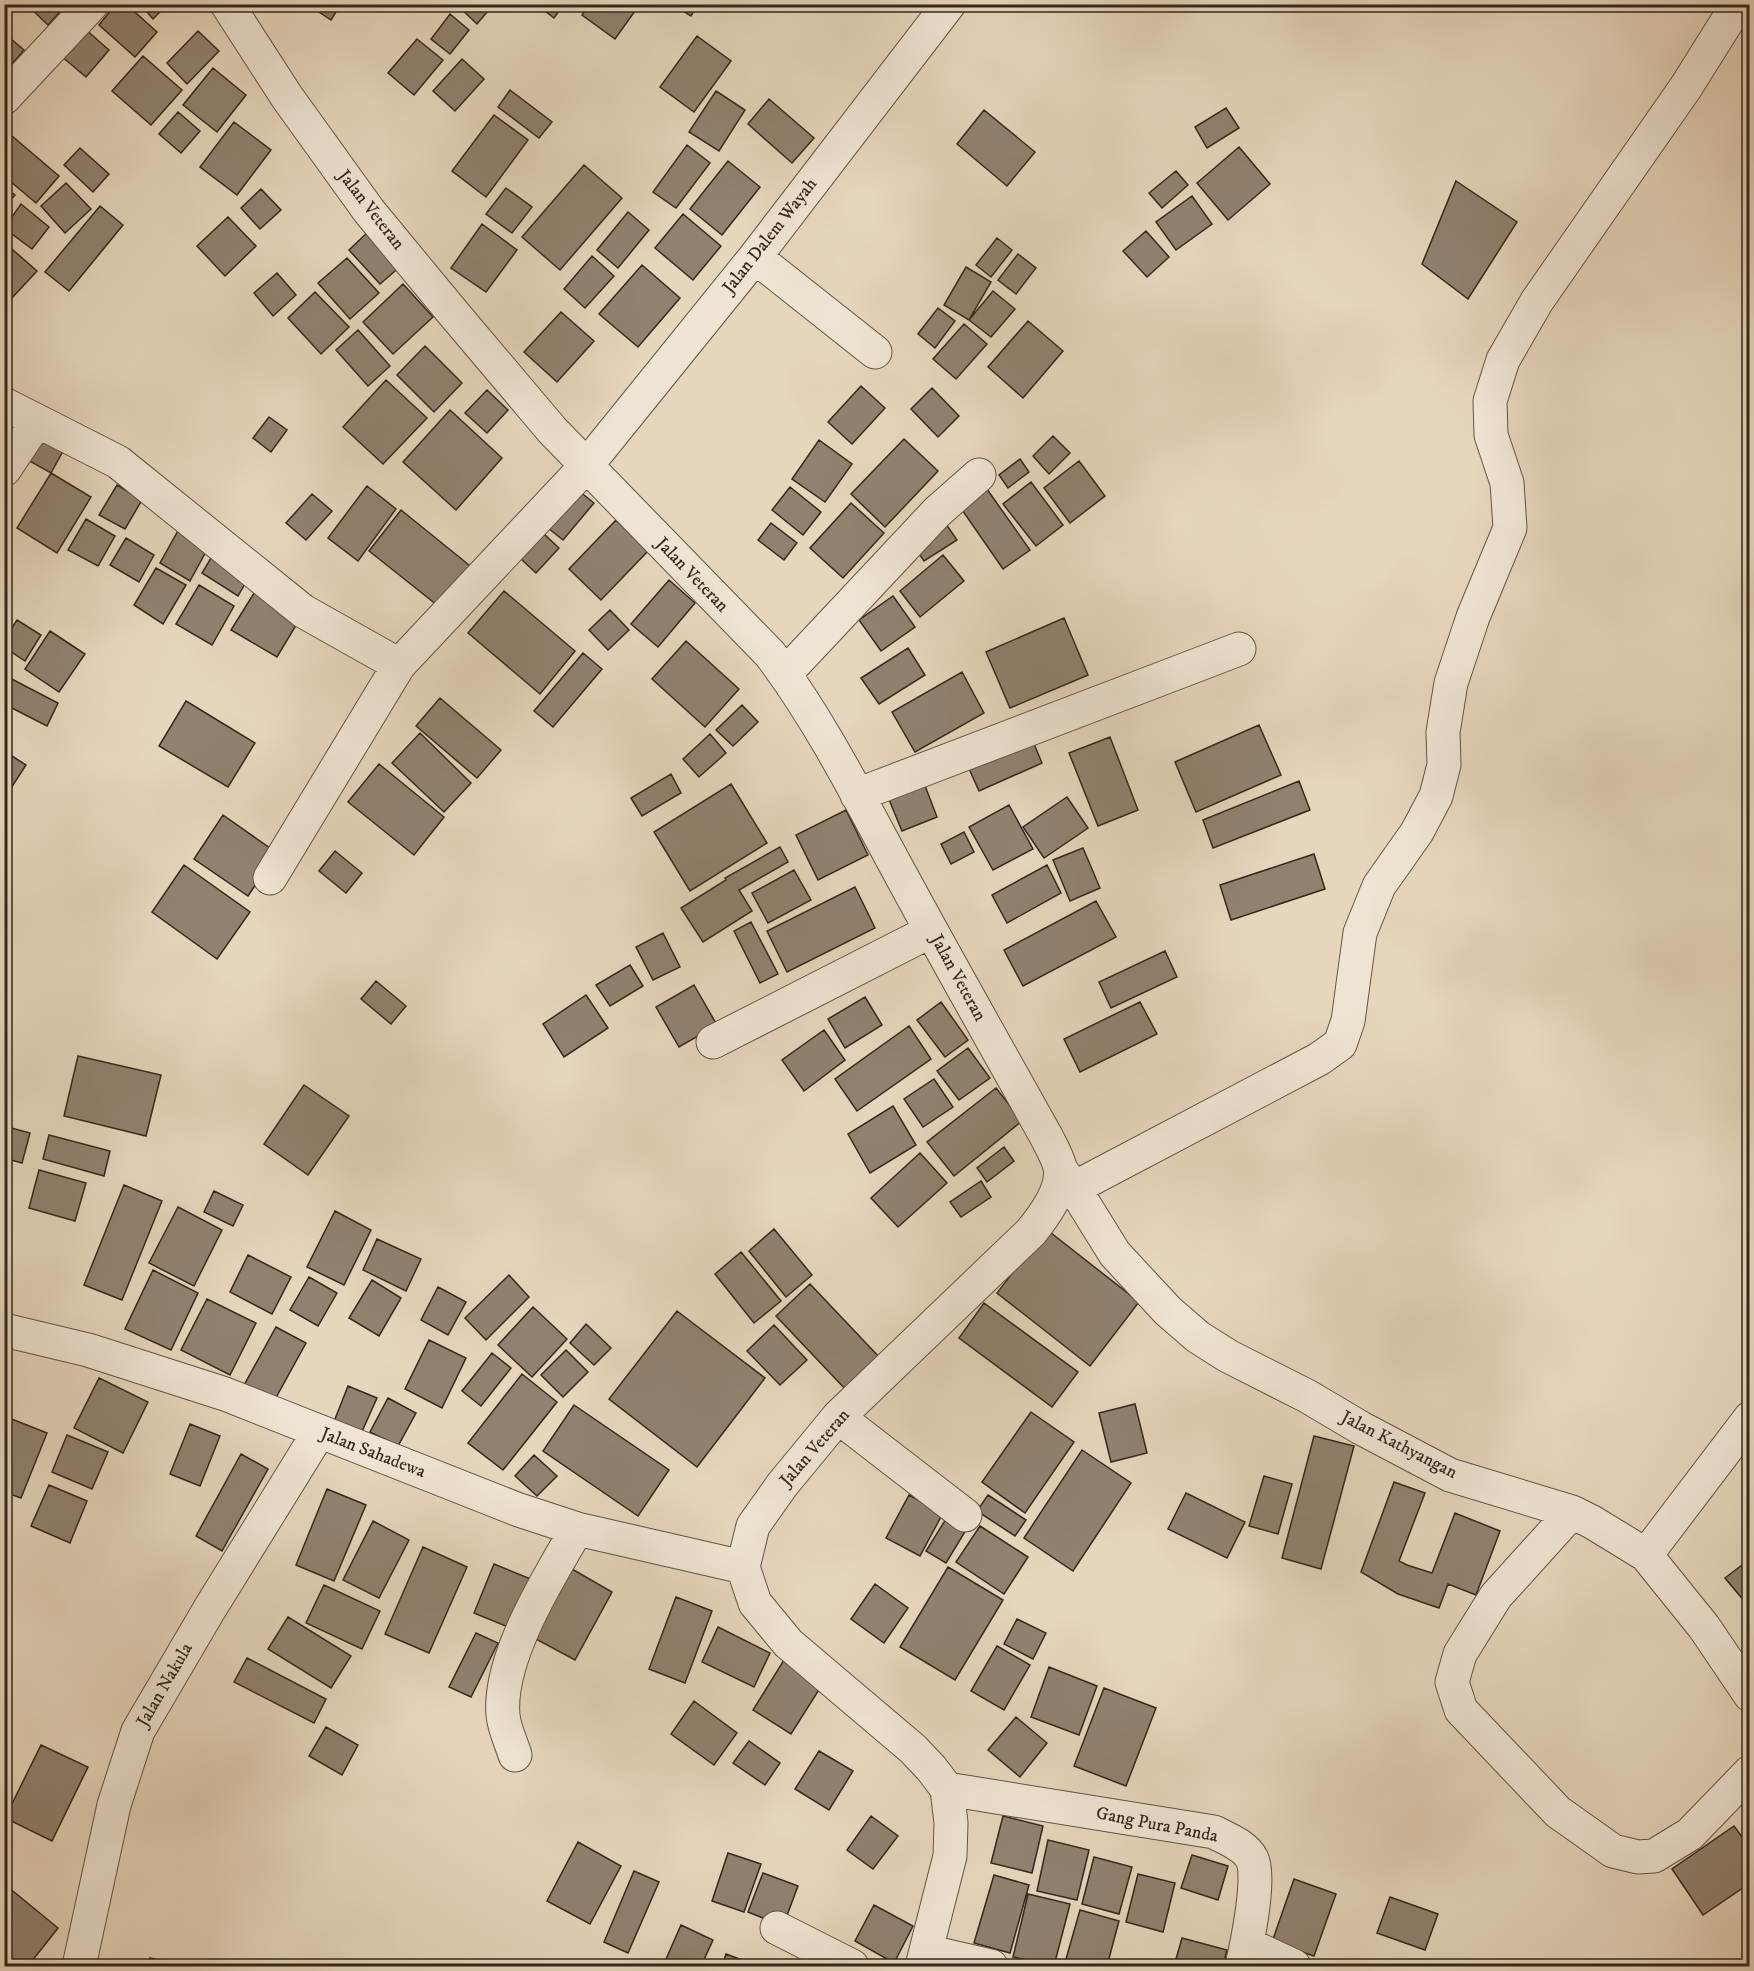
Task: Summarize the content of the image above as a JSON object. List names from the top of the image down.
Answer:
{
  "streets": {
    "street": [
      "Jalan Veteran",
      "Jalan Dalem Wayah",
      "Jalan Kathyangan",
      "Jalan Sahadewa",
      "Jalan Nakula",
      "Gang Pura Panda"
    ]
  },
  "crossings": [
    ["Jalan Veteran", "Jalan Dalem Wayah"],
    ["Jalan Veteran", "Jalan Kathyangan"],
    ["Jalan Veteran", "Jalan Sahadewa"],
    ["Jalan Sahadewa", "Jalan Nakula"]
  ]
}
